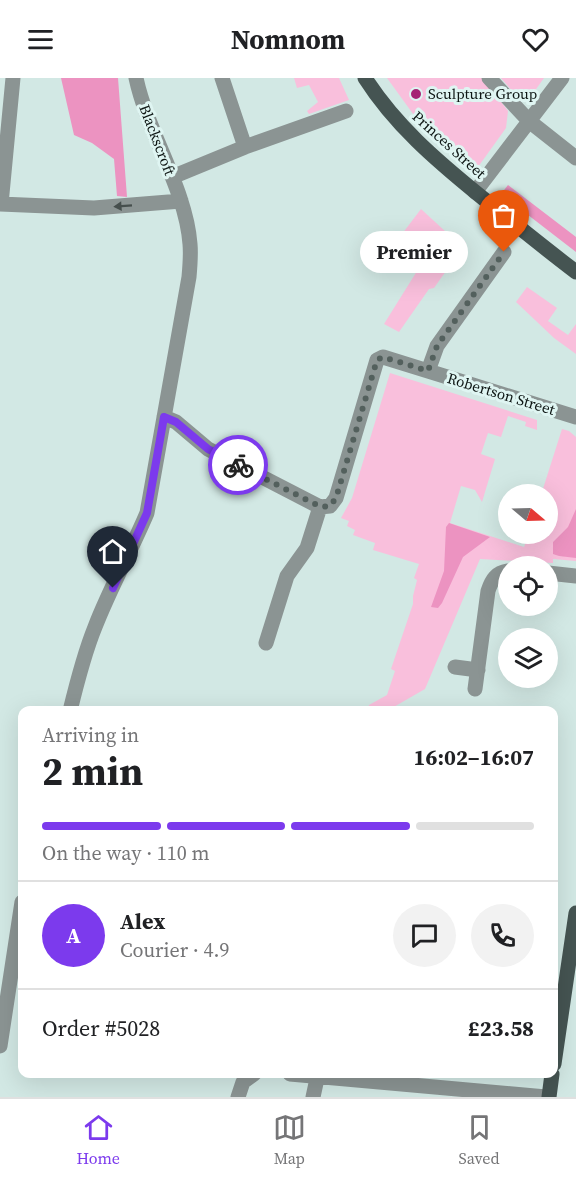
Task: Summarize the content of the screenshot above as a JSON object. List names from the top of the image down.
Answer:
{
  "streets": {
    "main road": ["Princes Street"],
    "street": ["Blackscroft", "Robertson Street"]
  },
  "places": ["Sculpture Group", "Premier"],
  "north": "right",
  "page": {
    "header": "Nomnom",
    "bubble": "Premier",
    "heading": ["2 min", "Arriving in", "16:02–16:07"],
    "panel": [
      "Alex",
      "Courier · 4.9",
      "Order #5028",
      "£23.58"
    ],
    "bar": "On the way · 110 m",
    "round": "A",
    "tabs": ["Home", "Map", "Saved"]
  }
}
